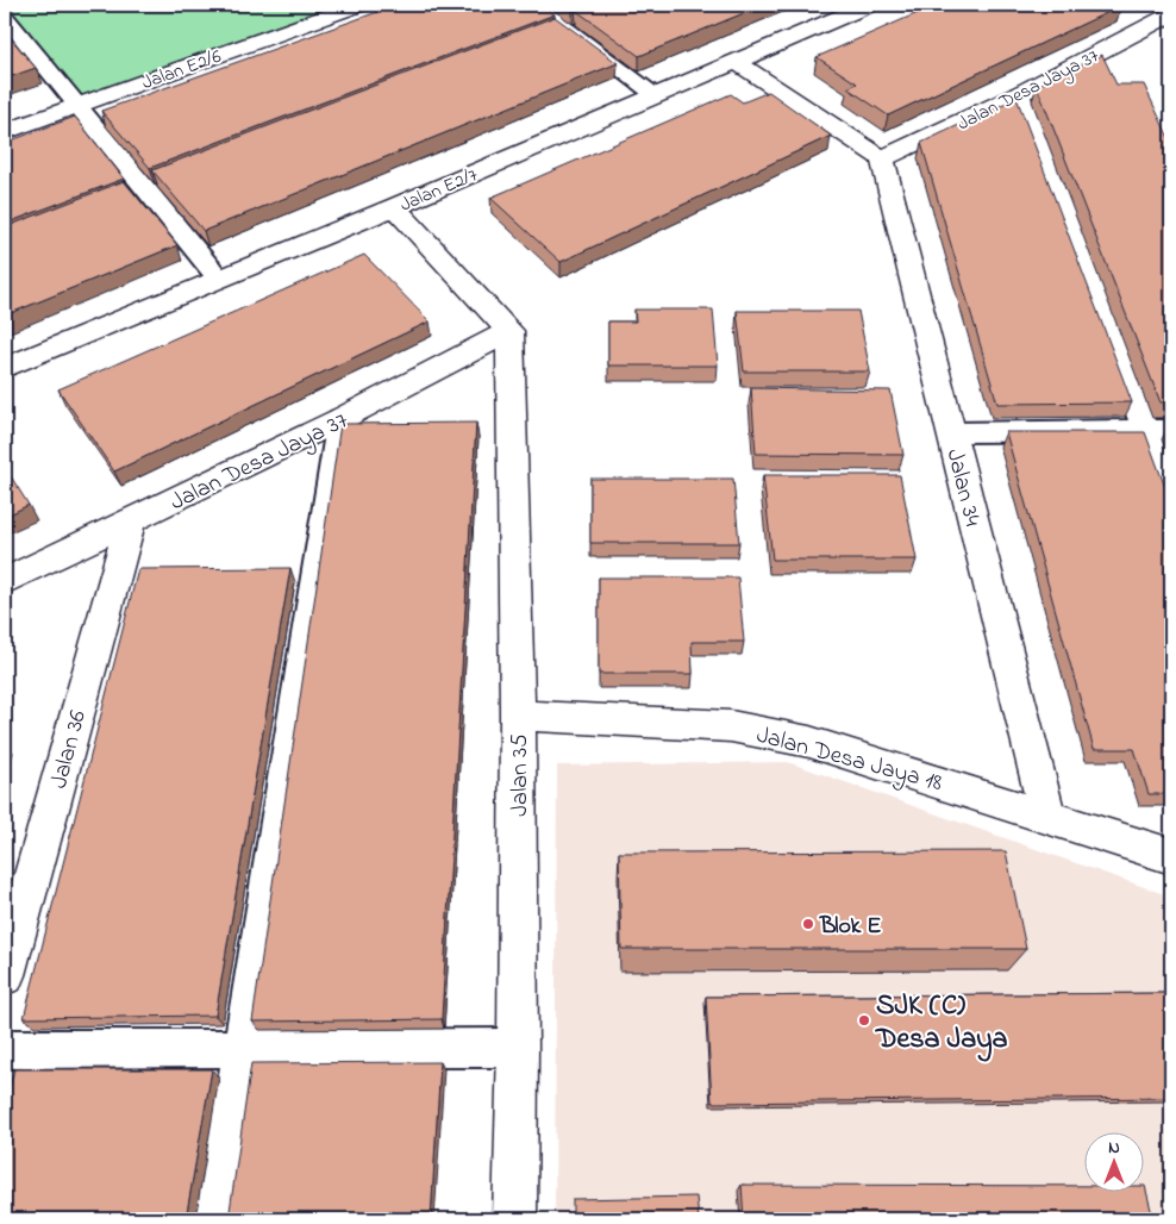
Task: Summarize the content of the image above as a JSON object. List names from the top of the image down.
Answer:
{
  "streets": {
    "street": [
      "Jalan E2/6",
      "Jalan Desa Jaya 37",
      "Jalan E2/7",
      "Jalan 34",
      "Jalan 36",
      "Jalan Desa Jaya 18",
      "Jalan 35"
    ]
  },
  "crossings": [
    ["Jalan Desa Jaya 37", "Jalan 34"],
    ["Jalan Desa Jaya 37", "Jalan 36"],
    ["Jalan Desa Jaya 37", "Jalan 35"],
    ["Jalan 34", "Jalan Desa Jaya 18"],
    ["Jalan Desa Jaya 18", "Jalan 35"]
  ],
  "places": ["Blok E", "SJK (C) Desa Jaya"],
  "north": "top"
}
